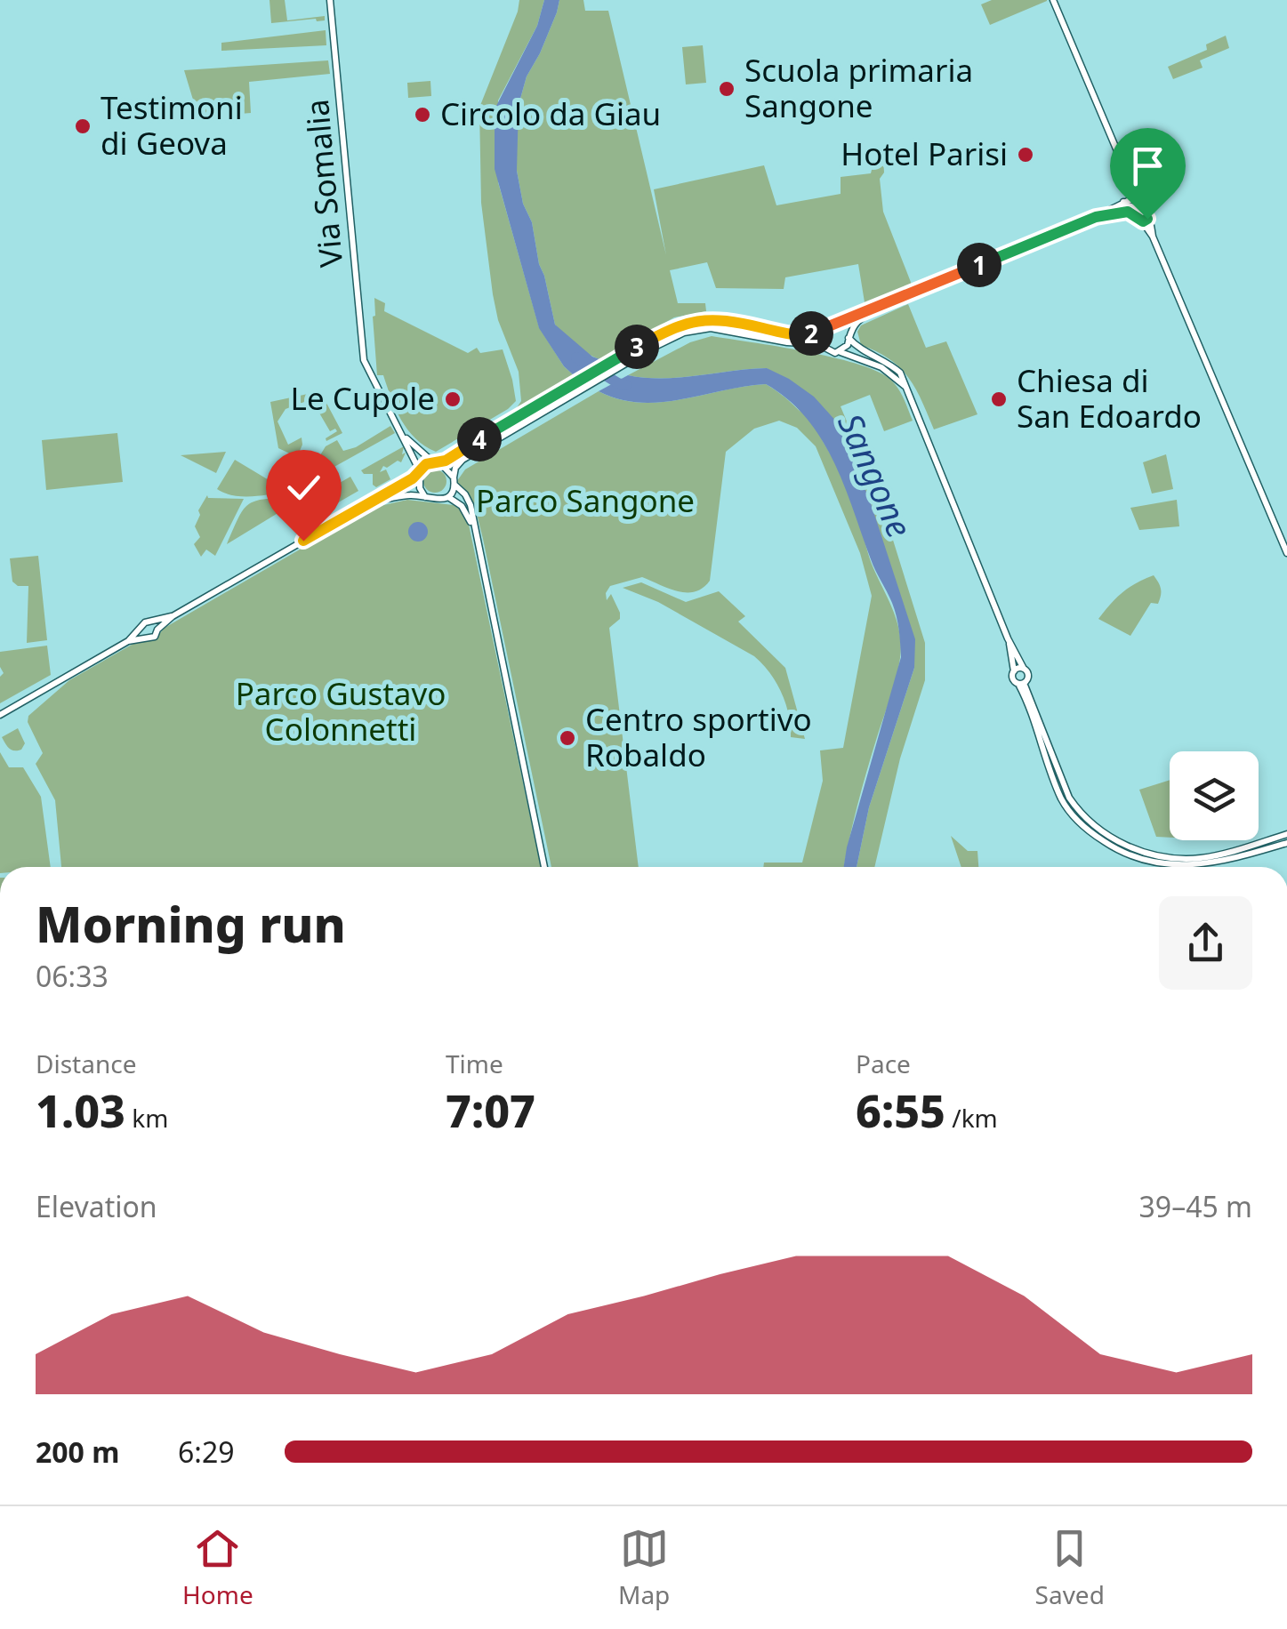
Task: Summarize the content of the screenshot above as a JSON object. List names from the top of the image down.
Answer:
{
  "streets": {
    "street": ["Via Somalia"]
  },
  "water": ["Sangone"],
  "parks": ["Parco Sangone", "Parco Gustavo Colonnetti"],
  "places": [
    "Scuola primaria Sangone",
    "Circolo da Giau",
    "Testimoni di Geova",
    "Hotel Parisi",
    "Le Cupole",
    "Chiesa di San Edoardo",
    "Centro sportivo Robaldo"
  ],
  "page": {
    "pins": [
      "1",
      "2",
      "3",
      "4"
    ],
    "heading": ["Morning run", "06:33"],
    "stats": [
      ["Distance", "1.03 km"],
      ["Time", "7:07"],
      ["Pace", "6:55 /km"]
    ],
    "chart": ["Elevation", "39–45 m"],
    "list": [
      {
        "name": "200 m",
        "note": "6:29"
      }
    ],
    "tabs": ["Home", "Map", "Saved"]
  }
}
